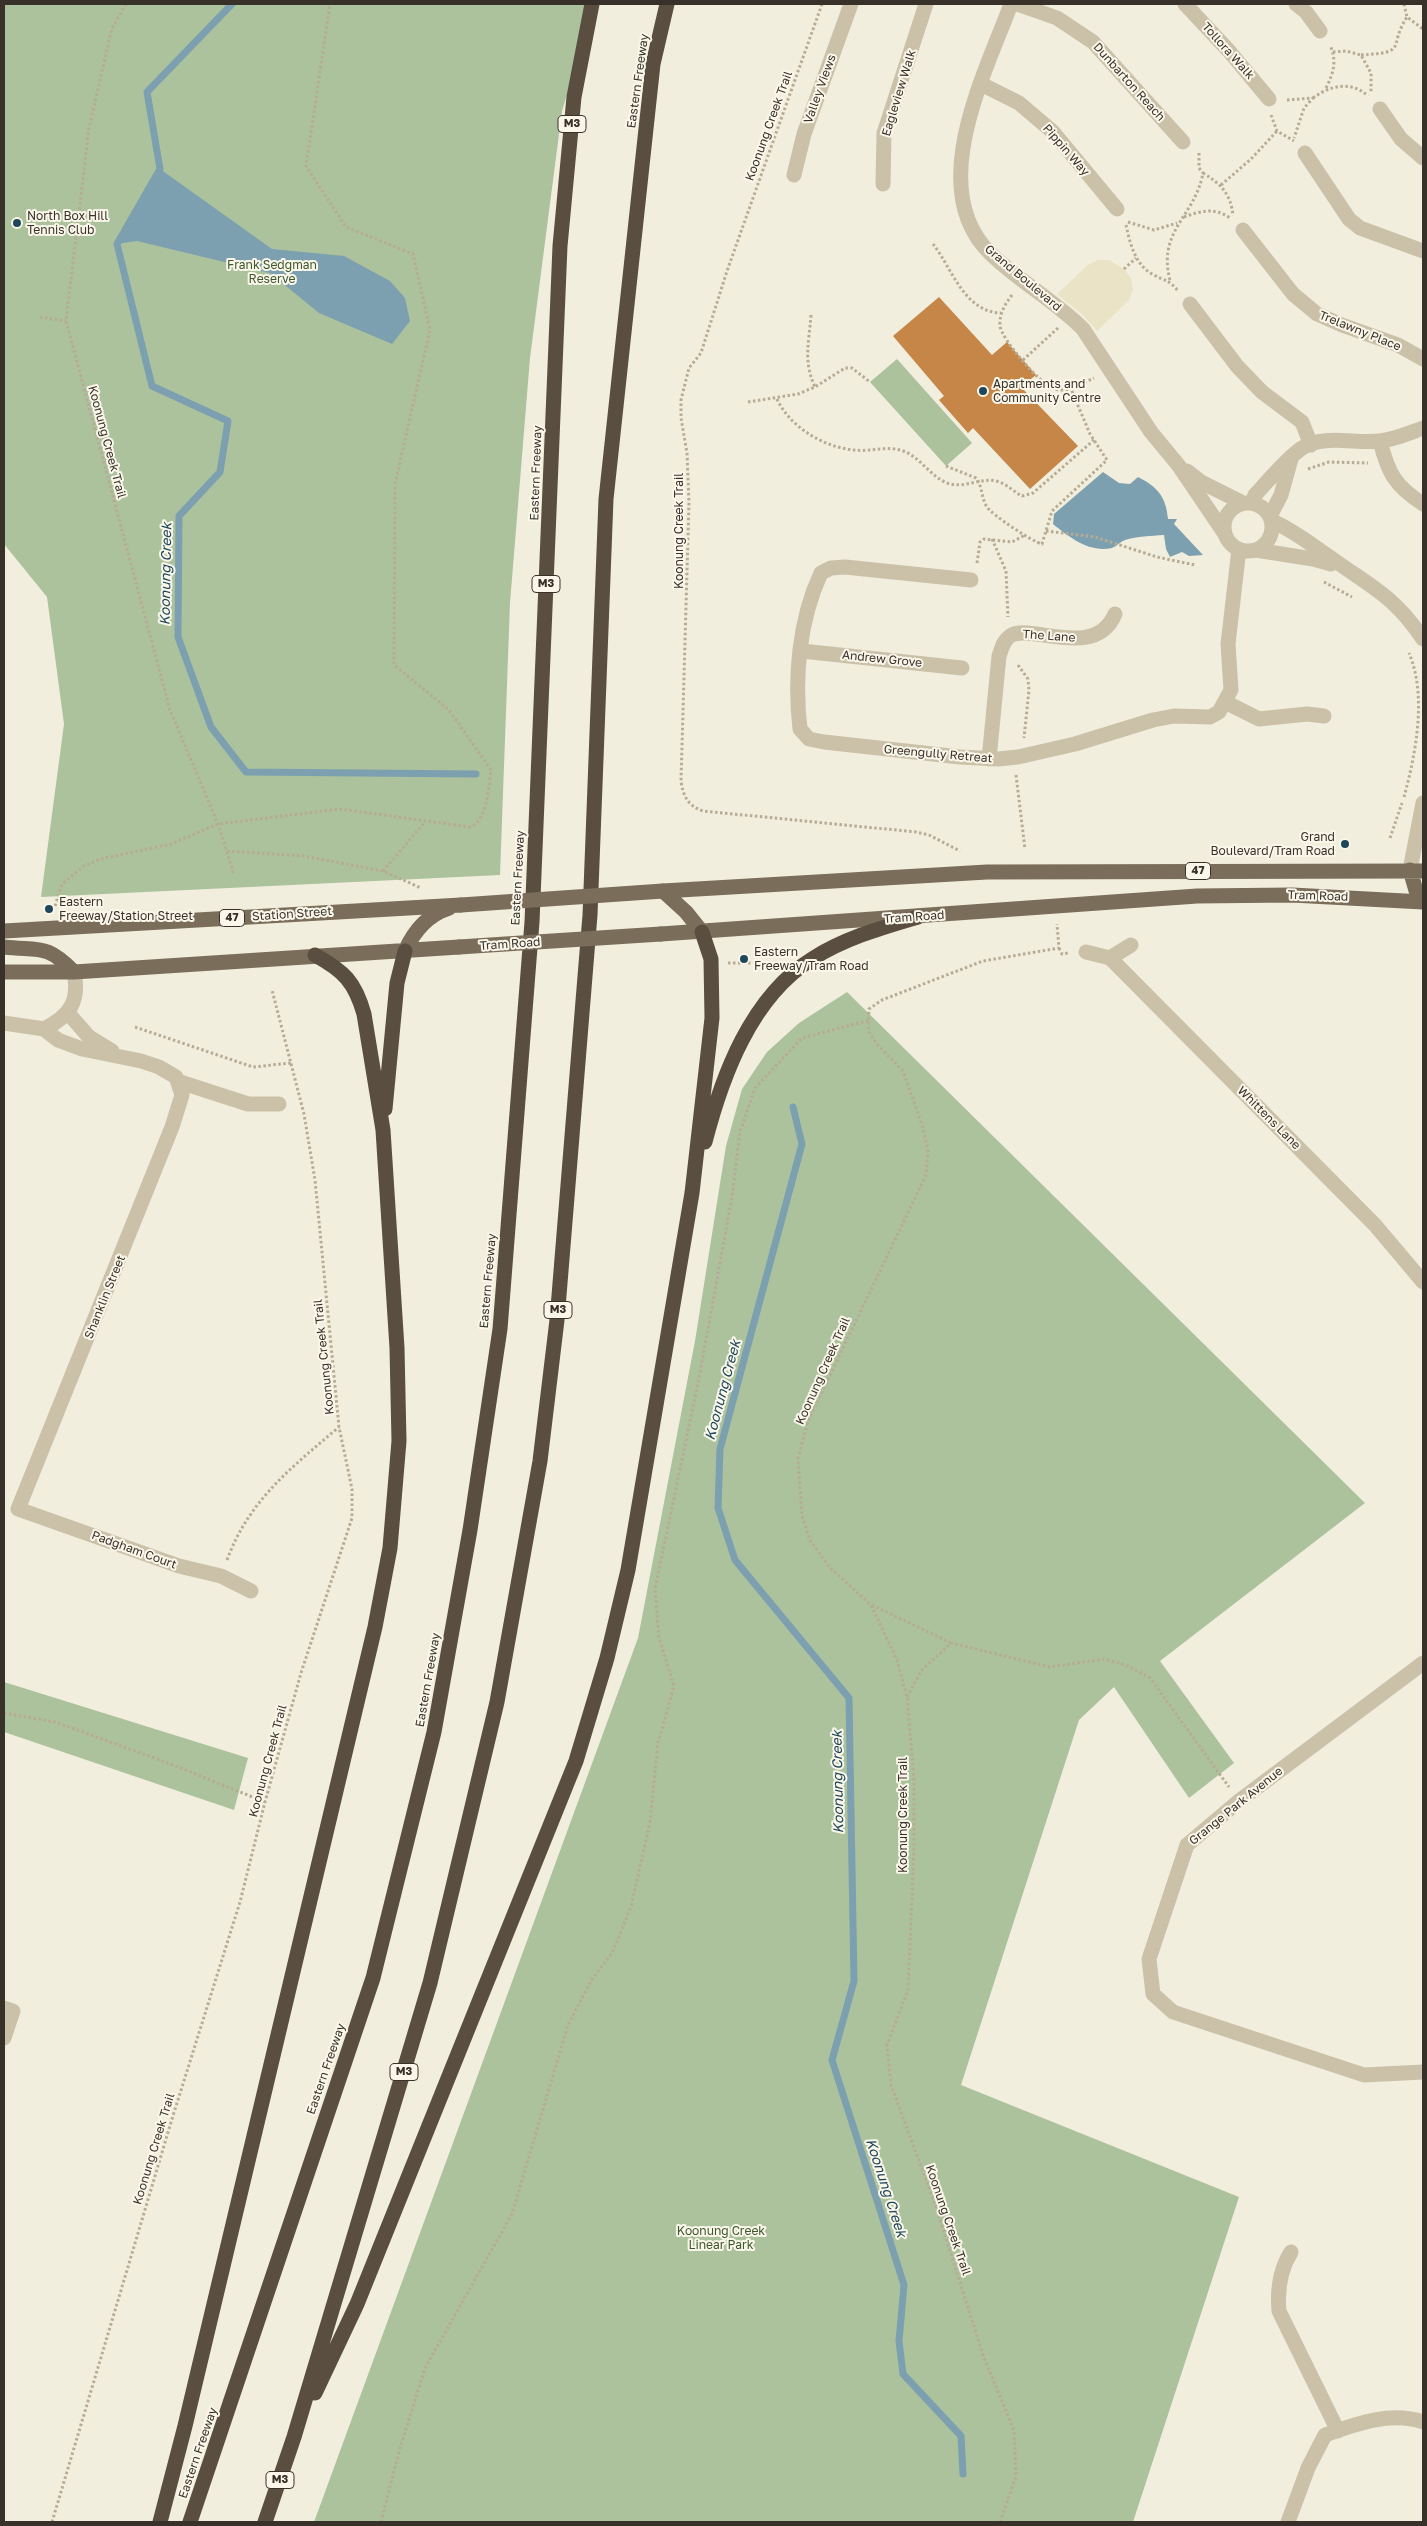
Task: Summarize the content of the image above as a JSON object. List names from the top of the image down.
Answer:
{
  "streets": {
    "highway": ["Eastern Freeway", "M3"],
    "main road": ["47", "Tram Road", "Station Street"],
    "street": [
      "Tollora Walk",
      "Dunbarton Reach",
      "Valley Views",
      "Eagleview Walk",
      "Pippin Way",
      "Grand Boulevard",
      "Trelawny Place",
      "The Lane",
      "Andrew Grove",
      "Greengully Retreat",
      "Whittens Lane",
      "Shanklin Street",
      "Padgham Court",
      "Grange Park Avenue"
    ],
    "path": ["Koonung Creek Trail"]
  },
  "crossings": [
    ["Pippin Way", "Grand Boulevard"],
    ["The Lane", "Greengully Retreat"],
    ["Andrew Grove", "Greengully Retreat"],
    ["47", "Tram Road"],
    ["Tram Road", "Station Street"],
    ["Shanklin Street", "Padgham Court"]
  ],
  "water": ["Koonung Creek"],
  "parks": ["Frank Sedgman Reserve", "Koonung Creek Linear Park"],
  "places": [
    "North Box Hill Tennis Club",
    "Apartments and Community Centre",
    "Grand Boulevard/Tram Road",
    "Eastern Freeway/Station Street",
    "Eastern Freeway/Tram Road"
  ]
}
